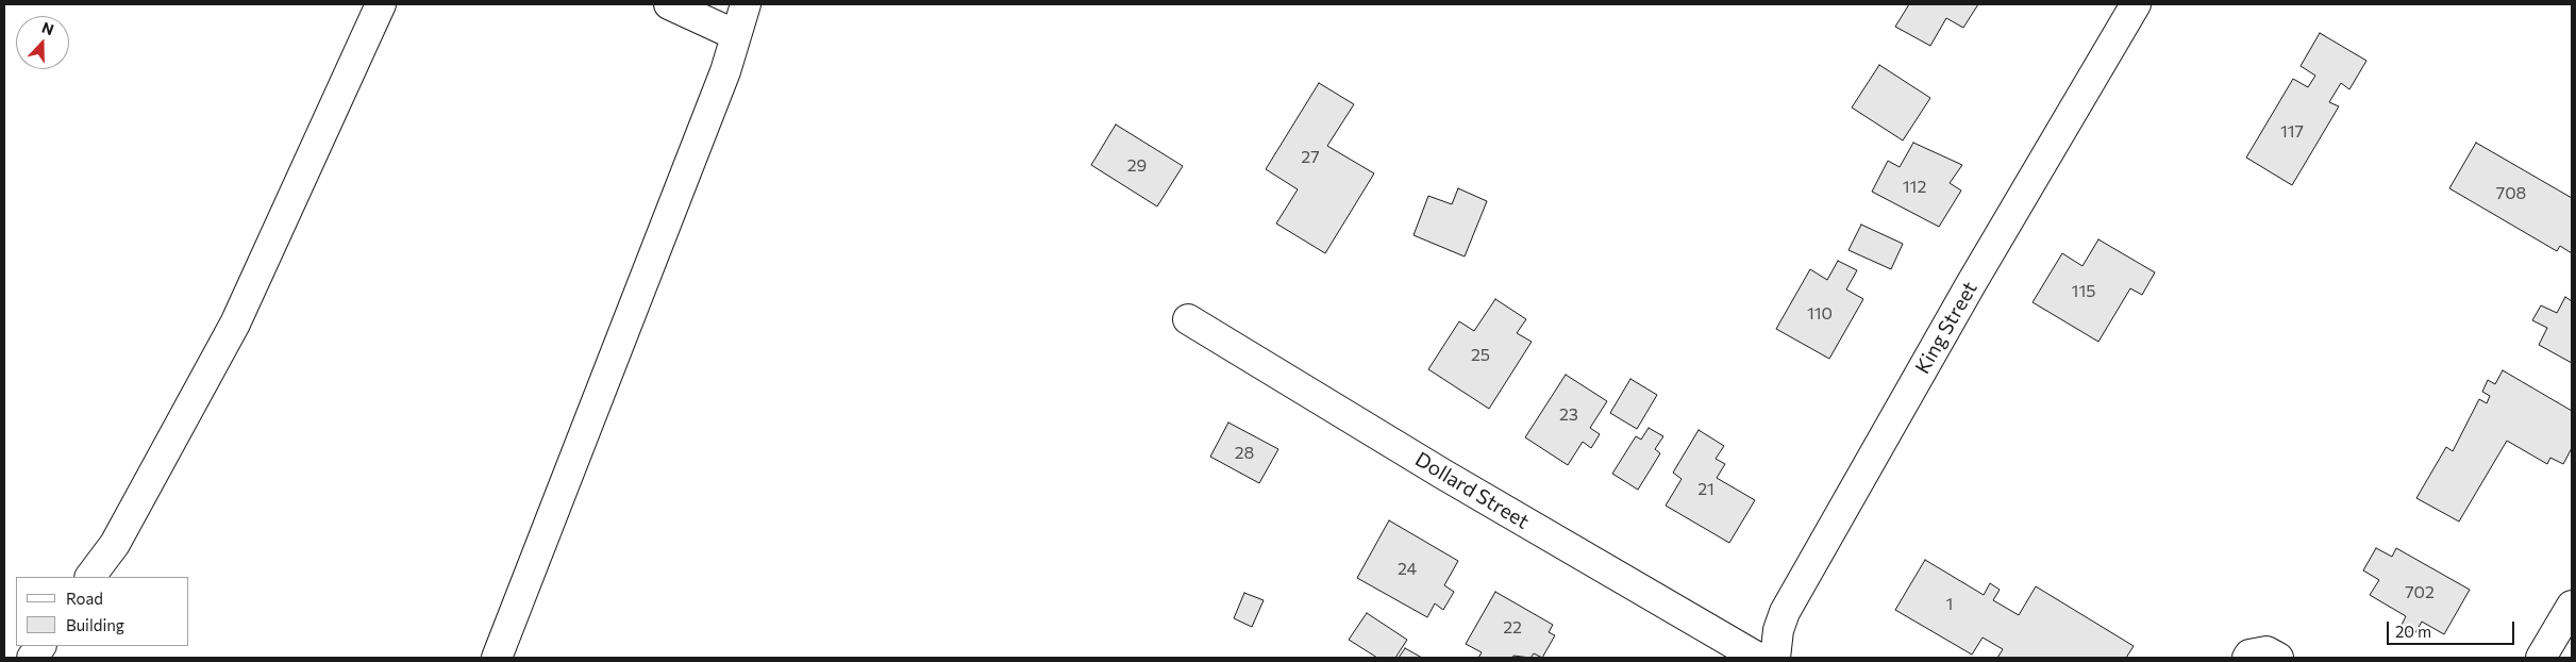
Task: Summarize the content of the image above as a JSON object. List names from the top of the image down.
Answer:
{
  "streets": {
    "street": ["King Street", "Dollard Street"]
  },
  "house_numbers": [
    "117",
    "27",
    "29",
    "112",
    "708",
    "115",
    "110",
    "25",
    "23",
    "28",
    "21",
    "24",
    "702",
    "1",
    "22"
  ],
  "legend": ["Road", "Building"],
  "scale_bar": "20 m",
  "north": "top"
}
